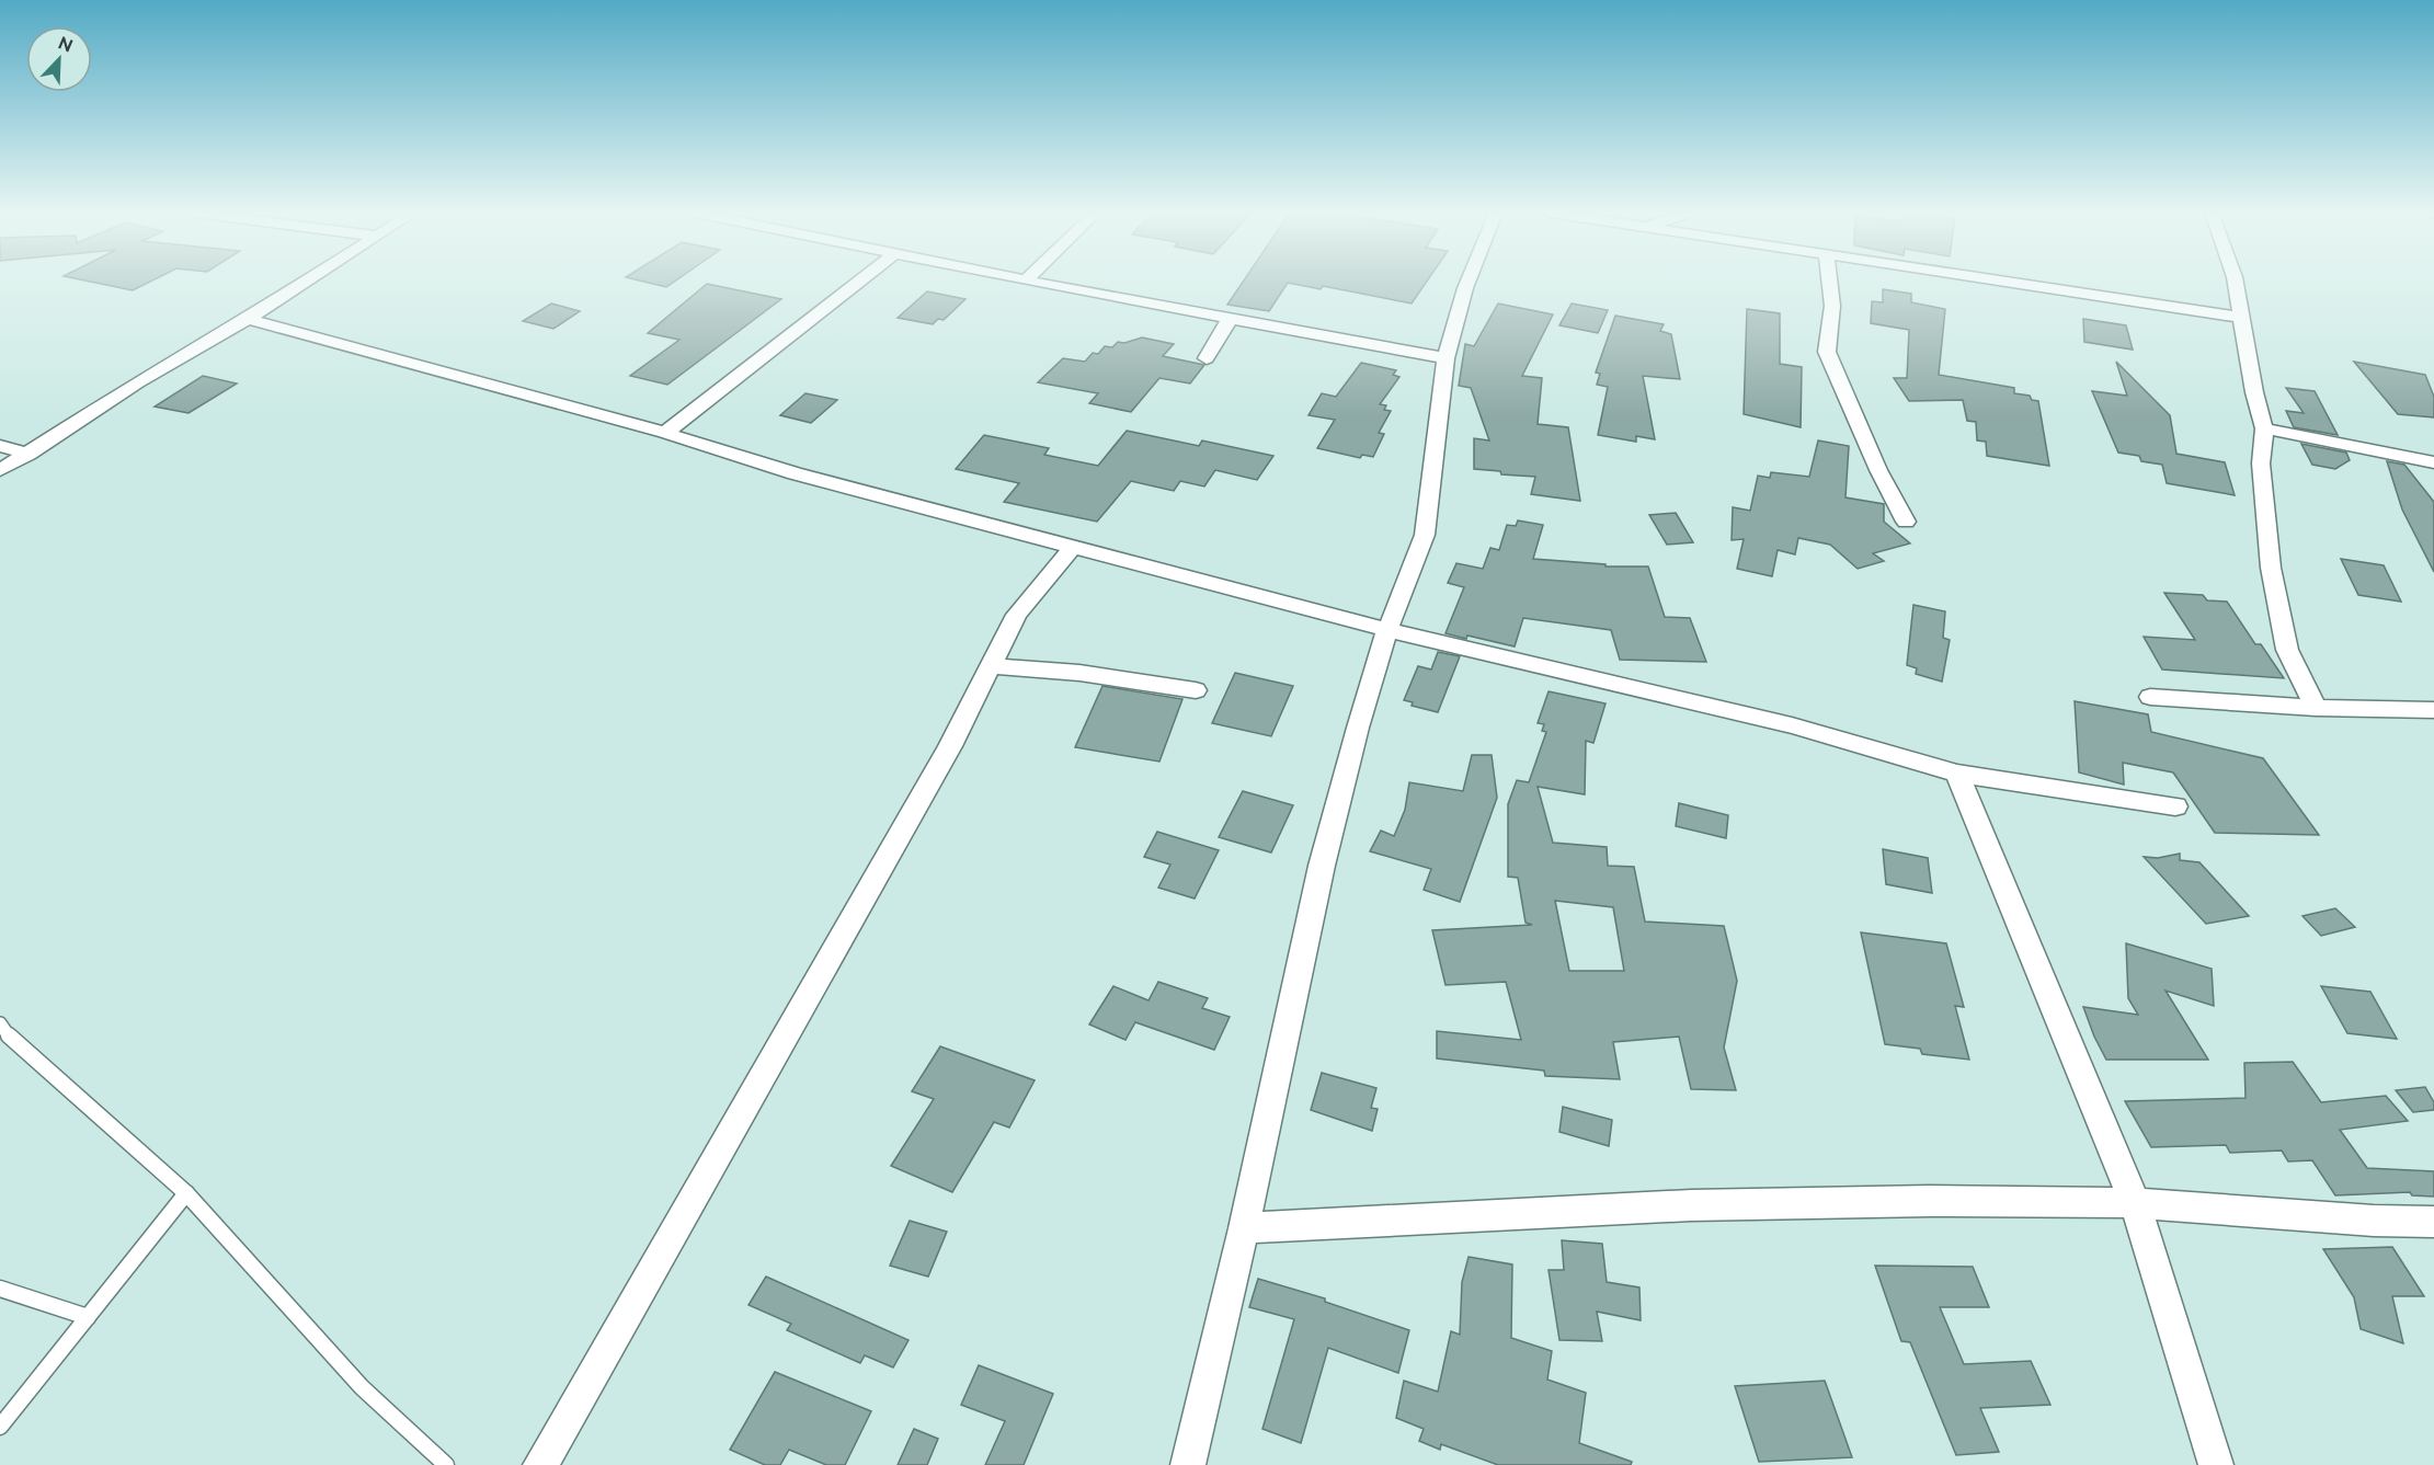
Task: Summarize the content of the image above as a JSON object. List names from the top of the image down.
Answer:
{
  "north": "top right"
}
